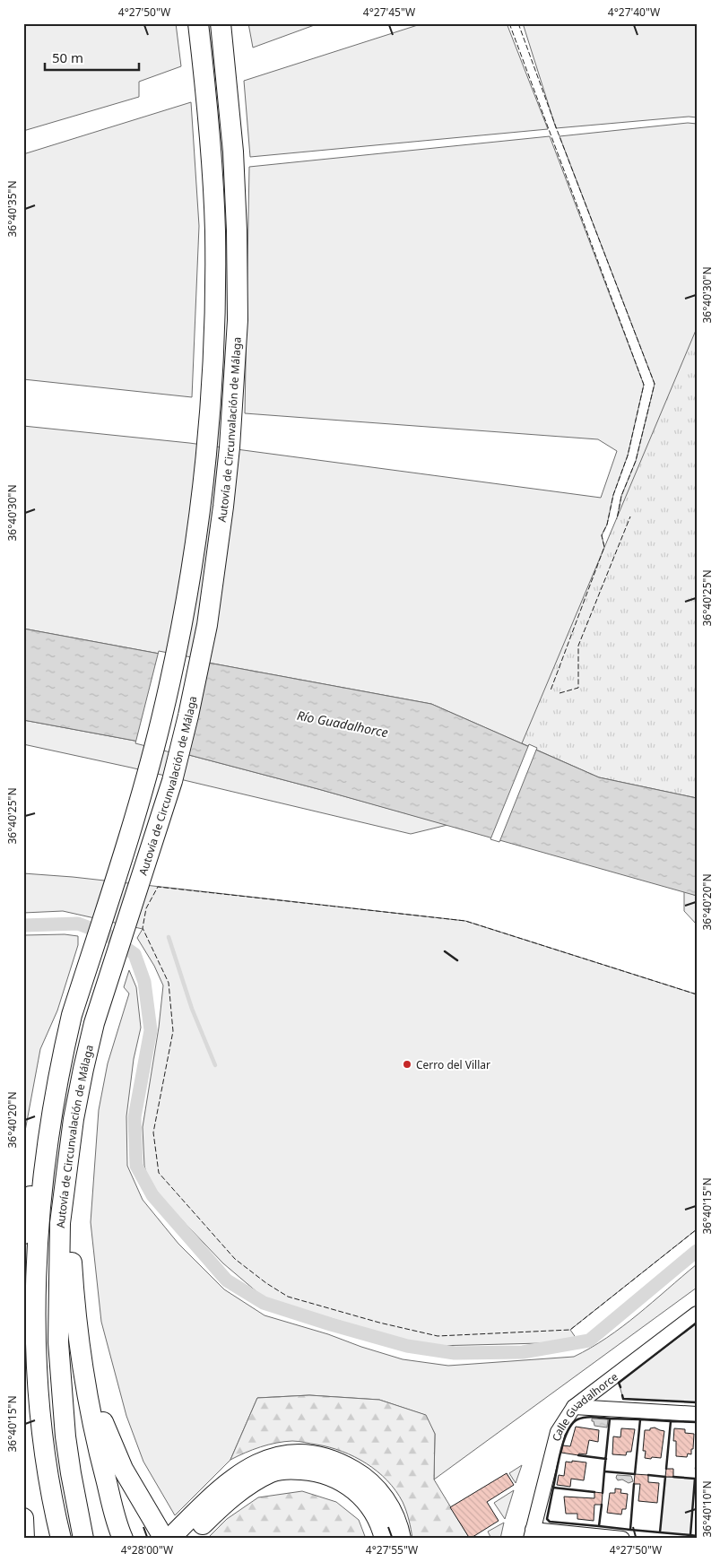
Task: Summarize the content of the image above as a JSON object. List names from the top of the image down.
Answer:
{
  "streets": {
    "highway": ["Autovía de Circunvalación de Málaga"],
    "street": ["Calle Guadalhorce"]
  },
  "water": ["Río Guadalhorce"],
  "places": ["Cerro del Villar"],
  "scale_bar": "50 m",
  "coordinates": [
    "4°27'50\"W",
    "4°27'45\"W",
    "4°27'40\"W",
    "36°40'35\"N",
    "36°40'30\"N",
    "36°40'25\"N",
    "36°40'20\"N",
    "36°40'15\"N",
    "36°40'10\"N",
    "4°28'00\"W",
    "4°27'55\"W"
  ]
}
